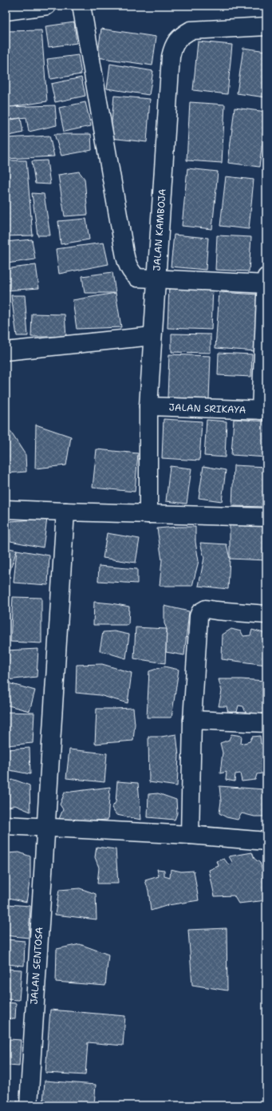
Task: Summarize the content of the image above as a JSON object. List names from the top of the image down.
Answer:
{
  "streets": {
    "street": ["JALAN KAMBOJA", "JALAN SRIKAYA", "JALAN SENTOSA"]
  },
  "crossings": [
    ["JALAN KAMBOJA", "JALAN SRIKAYA"]
  ]
}
